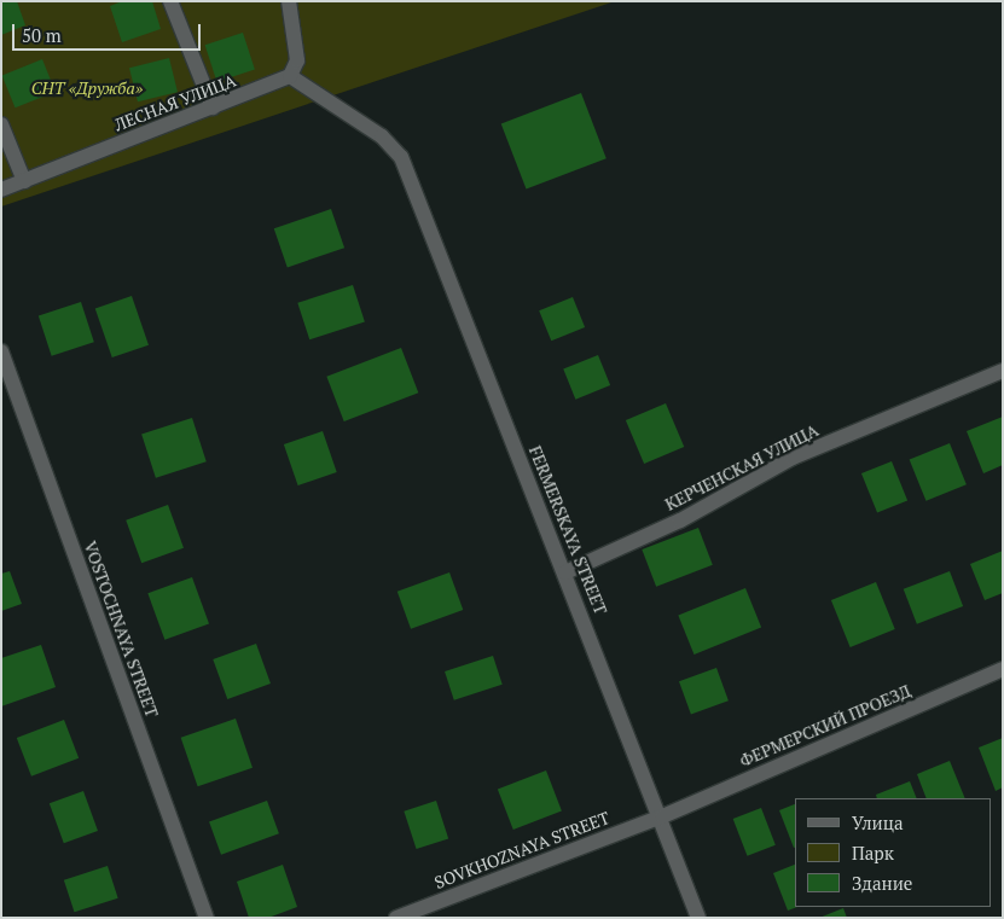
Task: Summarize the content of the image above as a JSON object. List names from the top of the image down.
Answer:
{
  "streets": {
    "street": [
      "ЛЕСНАЯ УЛИЦА",
      "КЕРЧЕНСКАЯ УЛИЦА",
      "FERMERSKAYA STREET",
      "VOSTOCHNAYA STREET",
      "ФЕРМЕРСКИЙ ПРОЕЗД",
      "SOVKHOZNAYA STREET"
    ]
  },
  "crossings": [
    ["ЛЕСНАЯ УЛИЦА", "FERMERSKAYA STREET"],
    ["КЕРЧЕНСКАЯ УЛИЦА", "FERMERSKAYA STREET"],
    ["FERMERSKAYA STREET", "ФЕРМЕРСКИЙ ПРОЕЗД"],
    ["FERMERSKAYA STREET", "SOVKHOZNAYA STREET"],
    ["ФЕРМЕРСКИЙ ПРОЕЗД", "SOVKHOZNAYA STREET"]
  ],
  "parks": ["СНТ «Дружба»"],
  "legend": ["Улица", "Парк", "Здание"],
  "scale_bar": "50 m"
}
